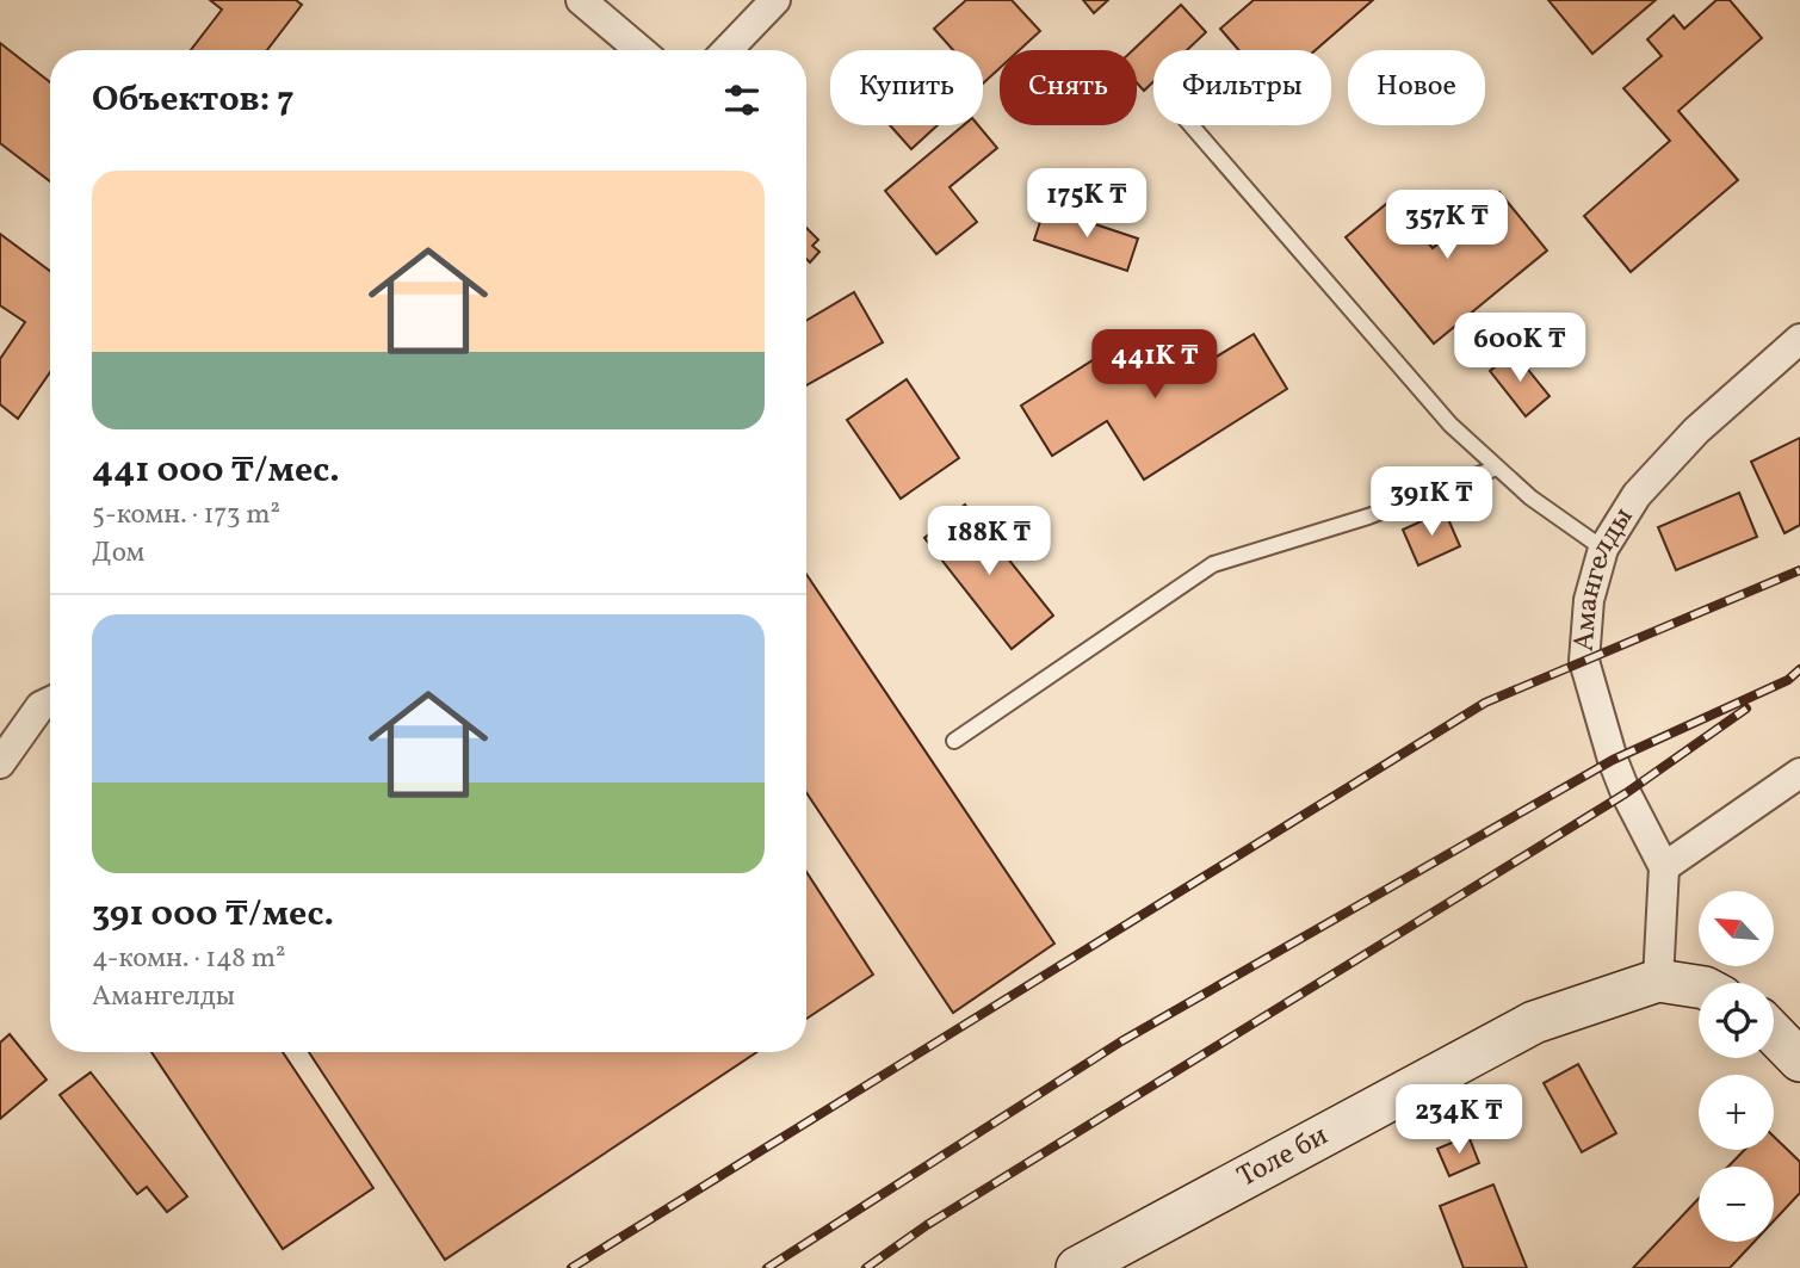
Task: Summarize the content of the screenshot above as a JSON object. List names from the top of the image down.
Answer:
{
  "streets": {
    "main road": ["Толе би"],
    "street": ["Амангелды"]
  },
  "north": "top left",
  "page": {
    "chip": [
      "Купить",
      "Снять",
      "Фильтры",
      "Новое"
    ],
    "heading": "Объектов: 7",
    "list": [
      {
        "name": "441 000 ₸/мес.",
        "note": "5-комн. · 173 m² · Дом"
      },
      {
        "name": "391 000 ₸/мес.",
        "note": "4-комн. · 148 m² · Амангелды"
      }
    ],
    "price": [
      "175K ₸",
      "357K ₸",
      "600K ₸",
      "441K ₸",
      "391K ₸",
      "188K ₸",
      "234K ₸"
    ],
    "map_buttons": ["+", "−"]
  }
}
